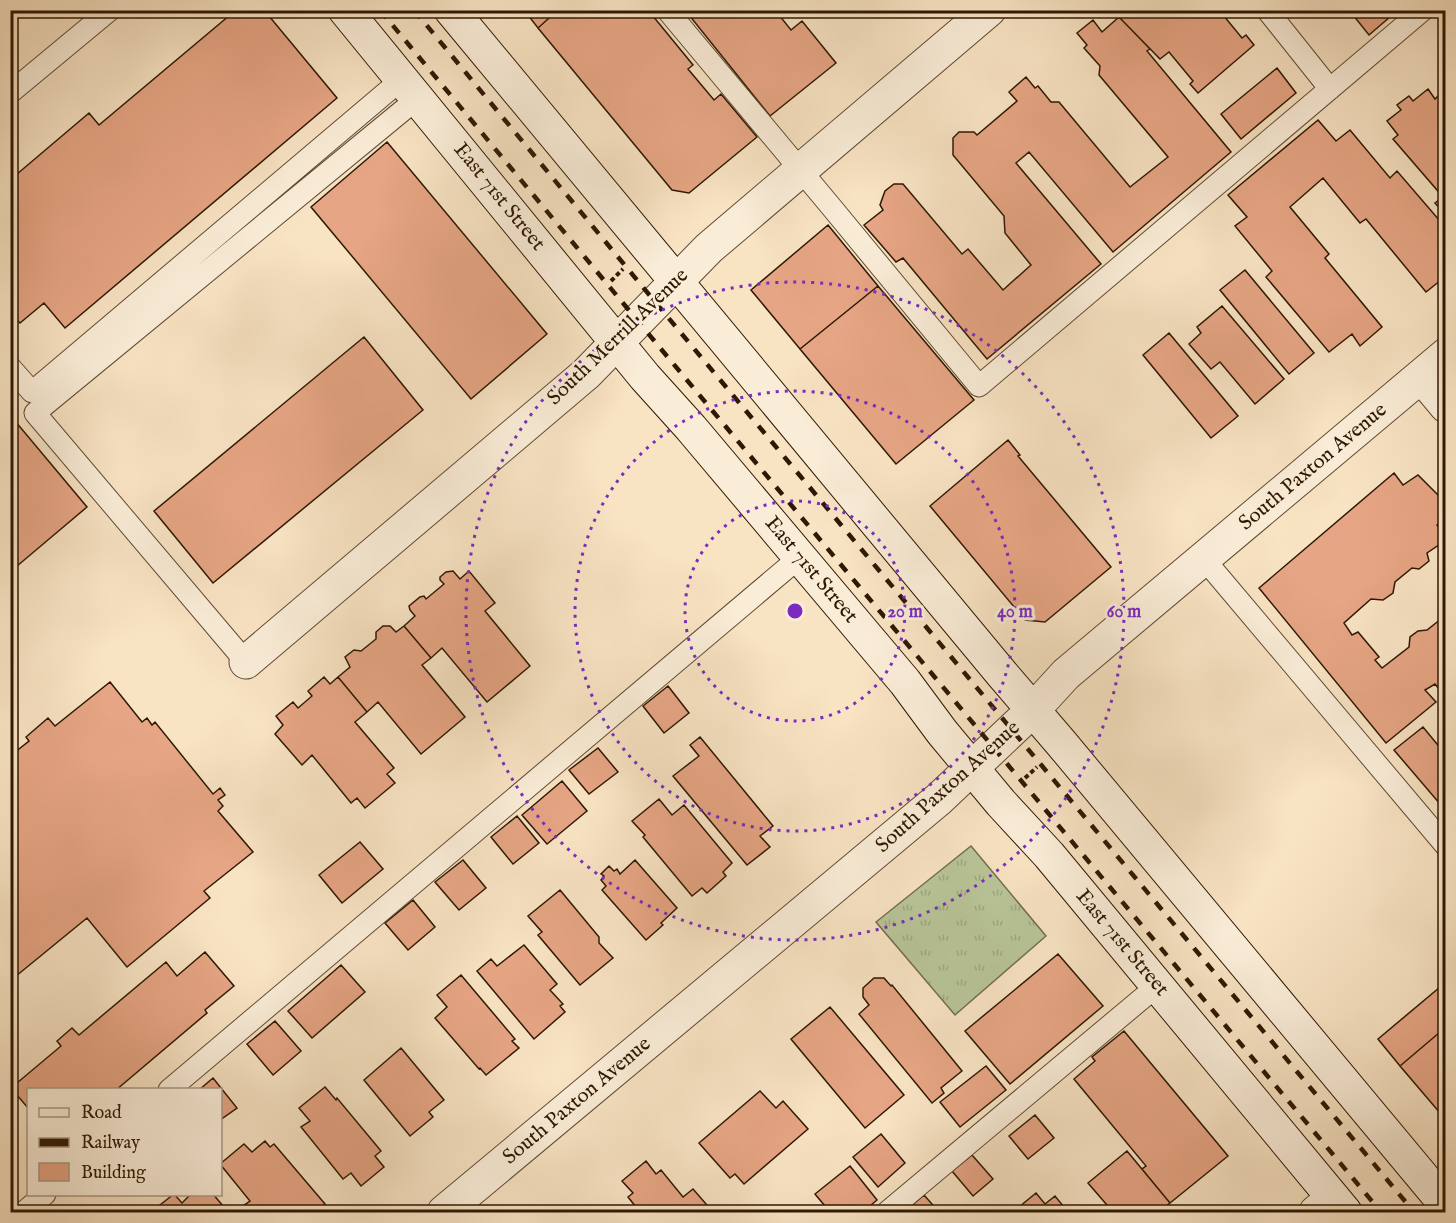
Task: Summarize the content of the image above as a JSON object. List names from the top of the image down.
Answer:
{
  "streets": {
    "main road": ["East 71st Street", "South Merrill Avenue", "South Paxton Avenue"]
  },
  "crossings": [
    ["East 71st Street", "South Merrill Avenue"],
    ["East 71st Street", "South Paxton Avenue"]
  ],
  "legend": ["Road", "Railway", "Building"],
  "rings": ["20 m", "40 m", "60 m"]
}
